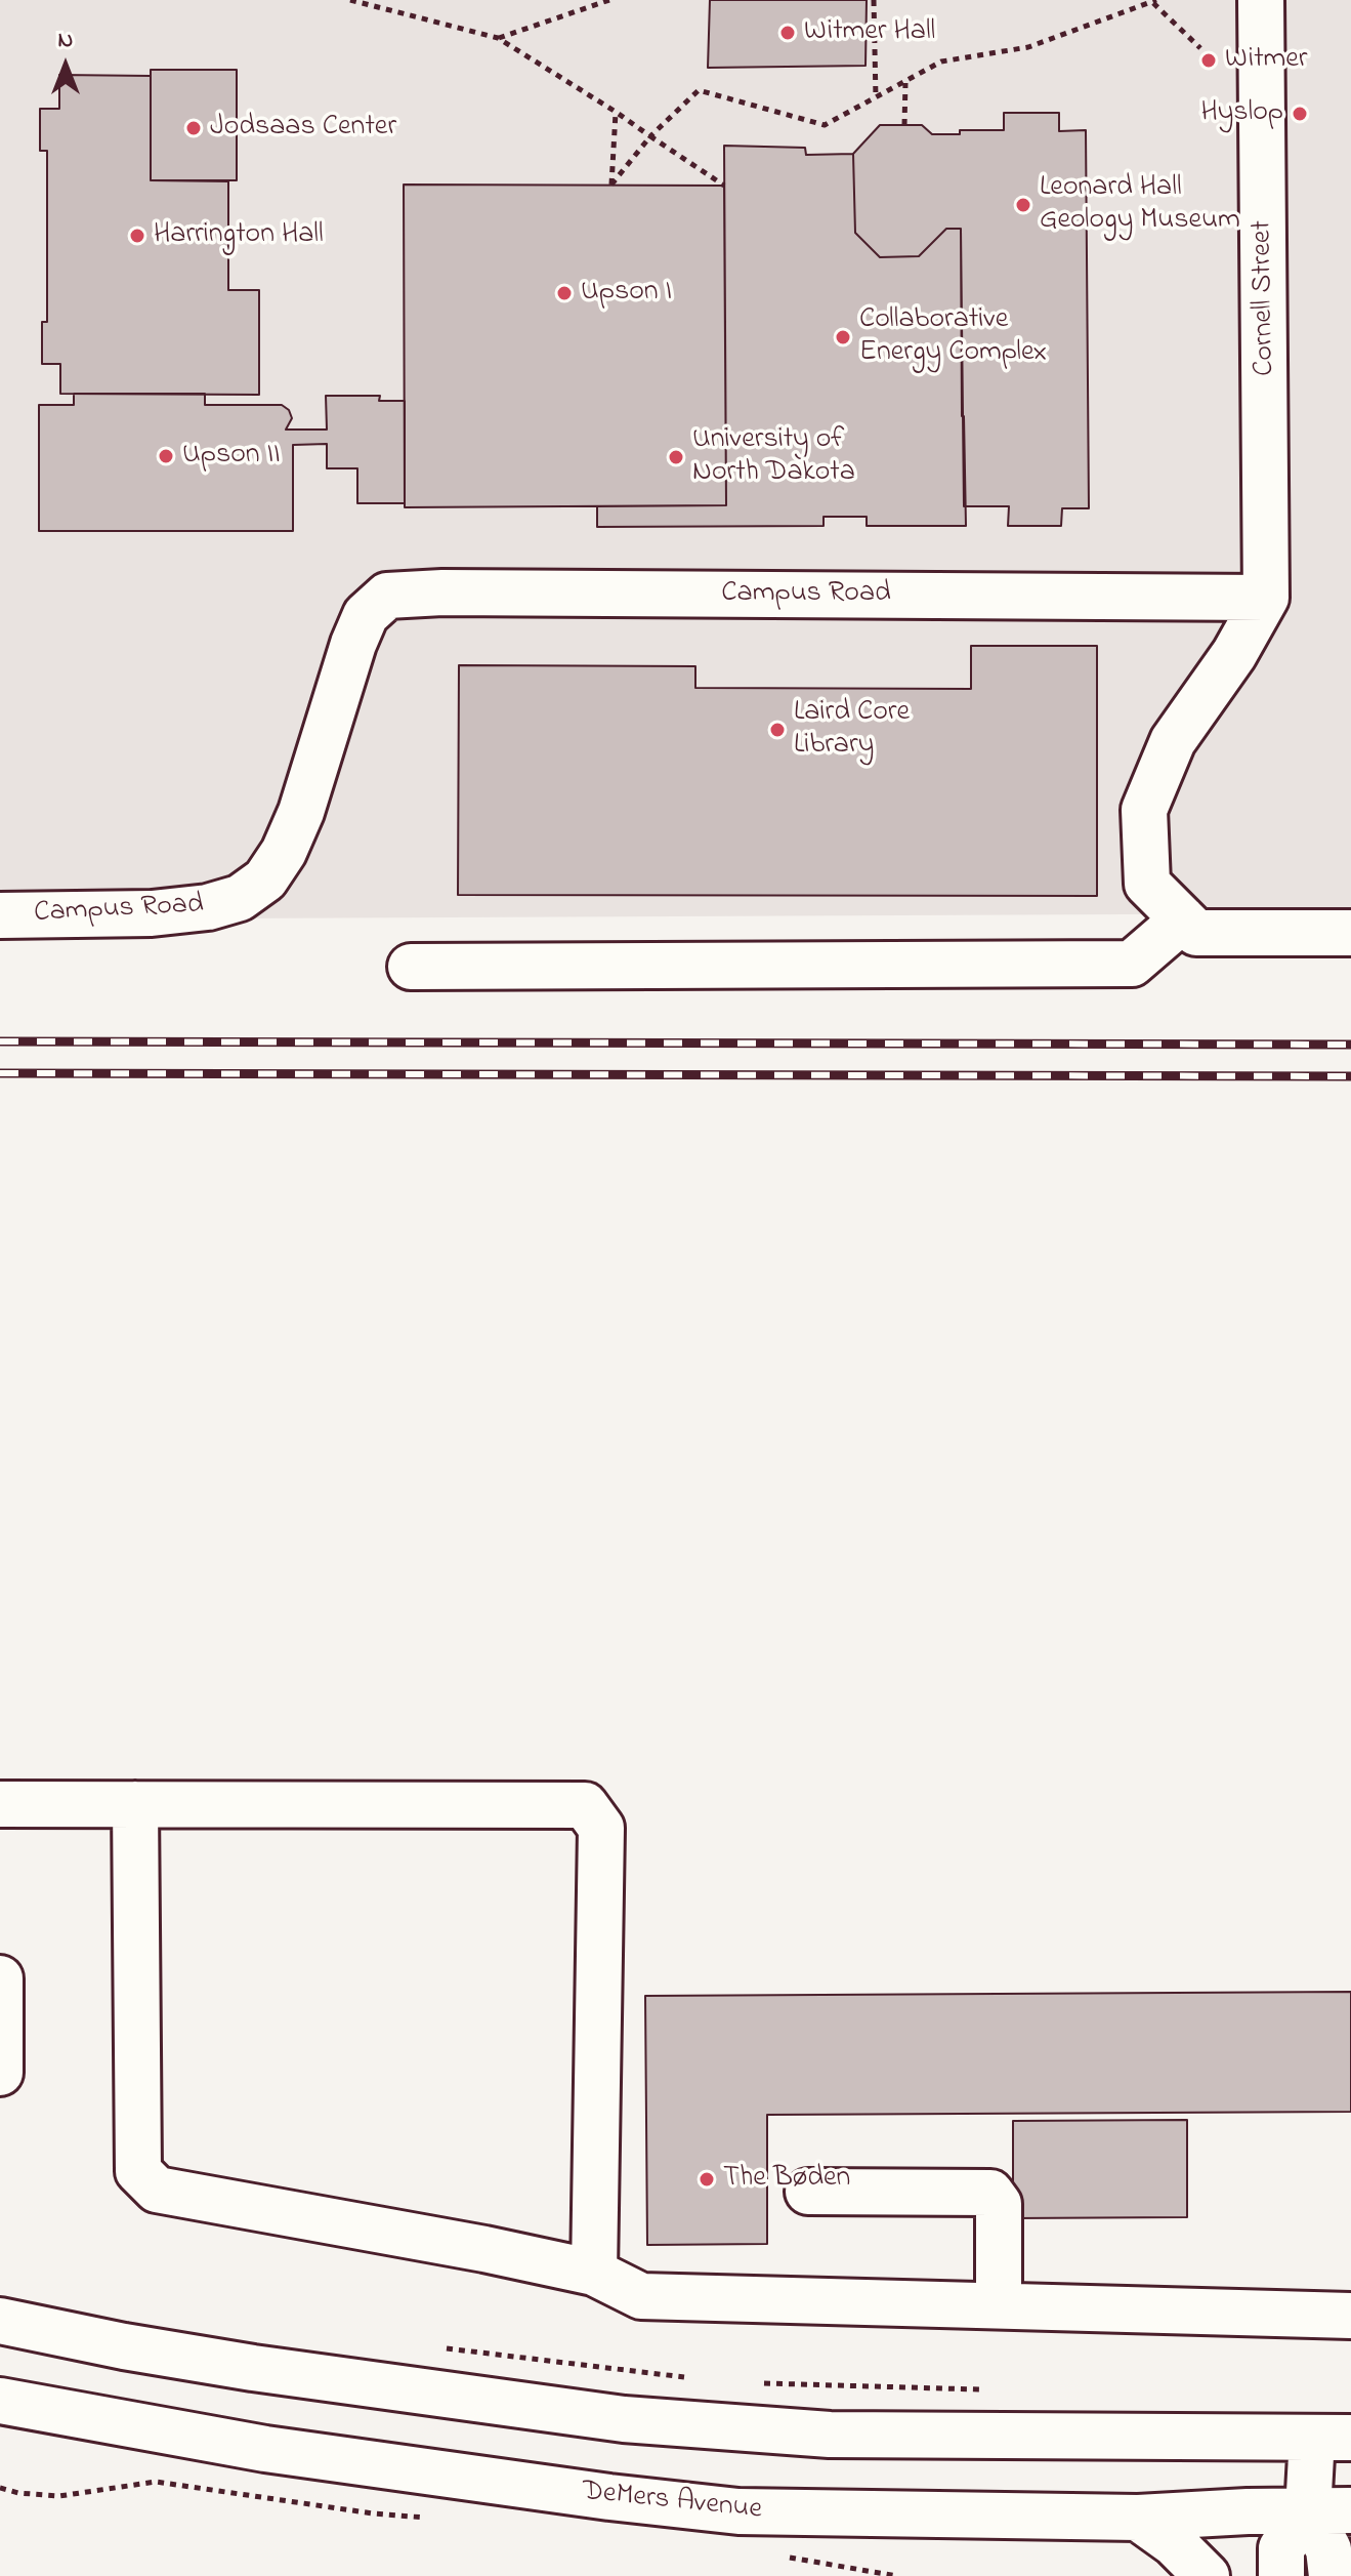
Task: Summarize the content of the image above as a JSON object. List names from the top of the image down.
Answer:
{
  "streets": {
    "main road": ["Cornell Street", "Campus Road", "DeMers Avenue"]
  },
  "crossings": [
    ["Cornell Street", "Campus Road"]
  ],
  "places": [
    "Witmer Hall",
    "Witmer",
    "Hyslop",
    "Jodsaas Center",
    "Leonard Hall Geology Museum",
    "Harrington Hall",
    "Upson I",
    "Collaborative Energy Complex",
    "Upson II",
    "University of North Dakota",
    "Laird Core Library",
    "The Bøden"
  ],
  "north": "top"
}
